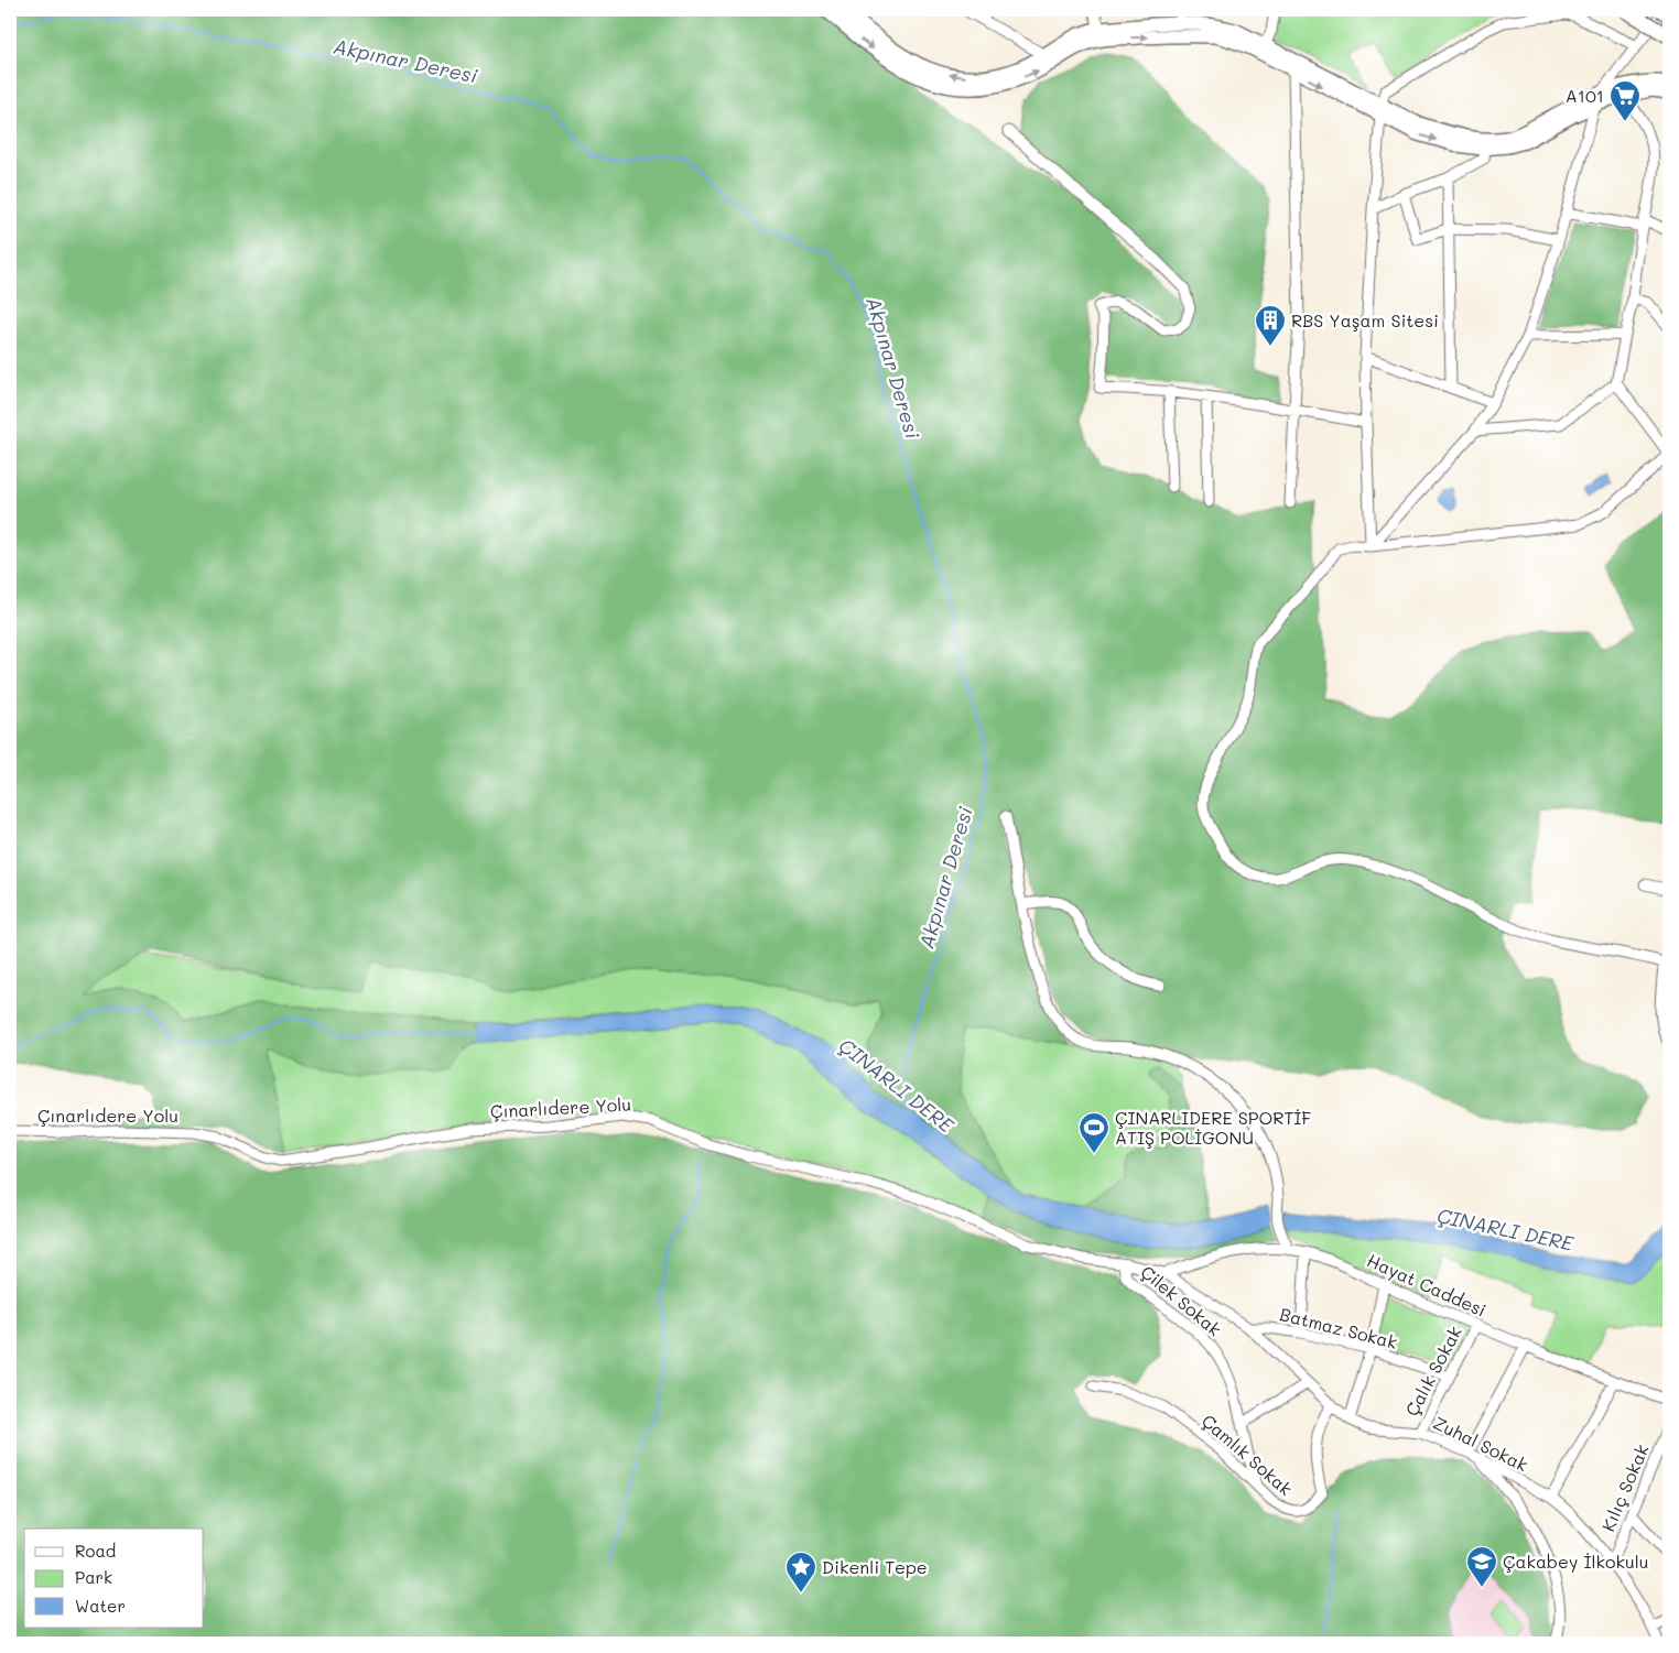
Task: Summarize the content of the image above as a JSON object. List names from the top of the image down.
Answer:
{
  "streets": {
    "street": [
      "Çınarlıdere Yolu",
      "Hayat Caddesi",
      "Çilek Sokak",
      "Batmaz Sokak",
      "Çalık Sokak",
      "Zuhal Sokak",
      "Çamlık Sokak",
      "Kılıç Sokak"
    ]
  },
  "crossings": [
    ["Çınarlıdere Yolu", "Hayat Caddesi"],
    ["Çınarlıdere Yolu", "Çilek Sokak"],
    ["Çınarlıdere Yolu", "Zuhal Sokak"],
    ["Hayat Caddesi", "Çalık Sokak"],
    ["Hayat Caddesi", "Zuhal Sokak"],
    ["Çilek Sokak", "Çamlık Sokak"],
    ["Batmaz Sokak", "Çalık Sokak"],
    ["Batmaz Sokak", "Zuhal Sokak"],
    ["Çalık Sokak", "Zuhal Sokak"],
    ["Zuhal Sokak", "Çamlık Sokak"],
    ["Zuhal Sokak", "Kılıç Sokak"]
  ],
  "water": ["Akpınar Deresi", "ÇINARLI DERE"],
  "places": {
    "supermarket": ["A101"],
    "building": ["RBS Yaşam Sitesi"],
    "sports": ["ÇINARLIDERE SPORTİF ATIŞ POLİGONU"],
    "school or university": ["Çakabey İlkokulu"],
    "place": ["Dikenli Tepe"]
  },
  "legend": ["Road", "Park", "Water"]
}
